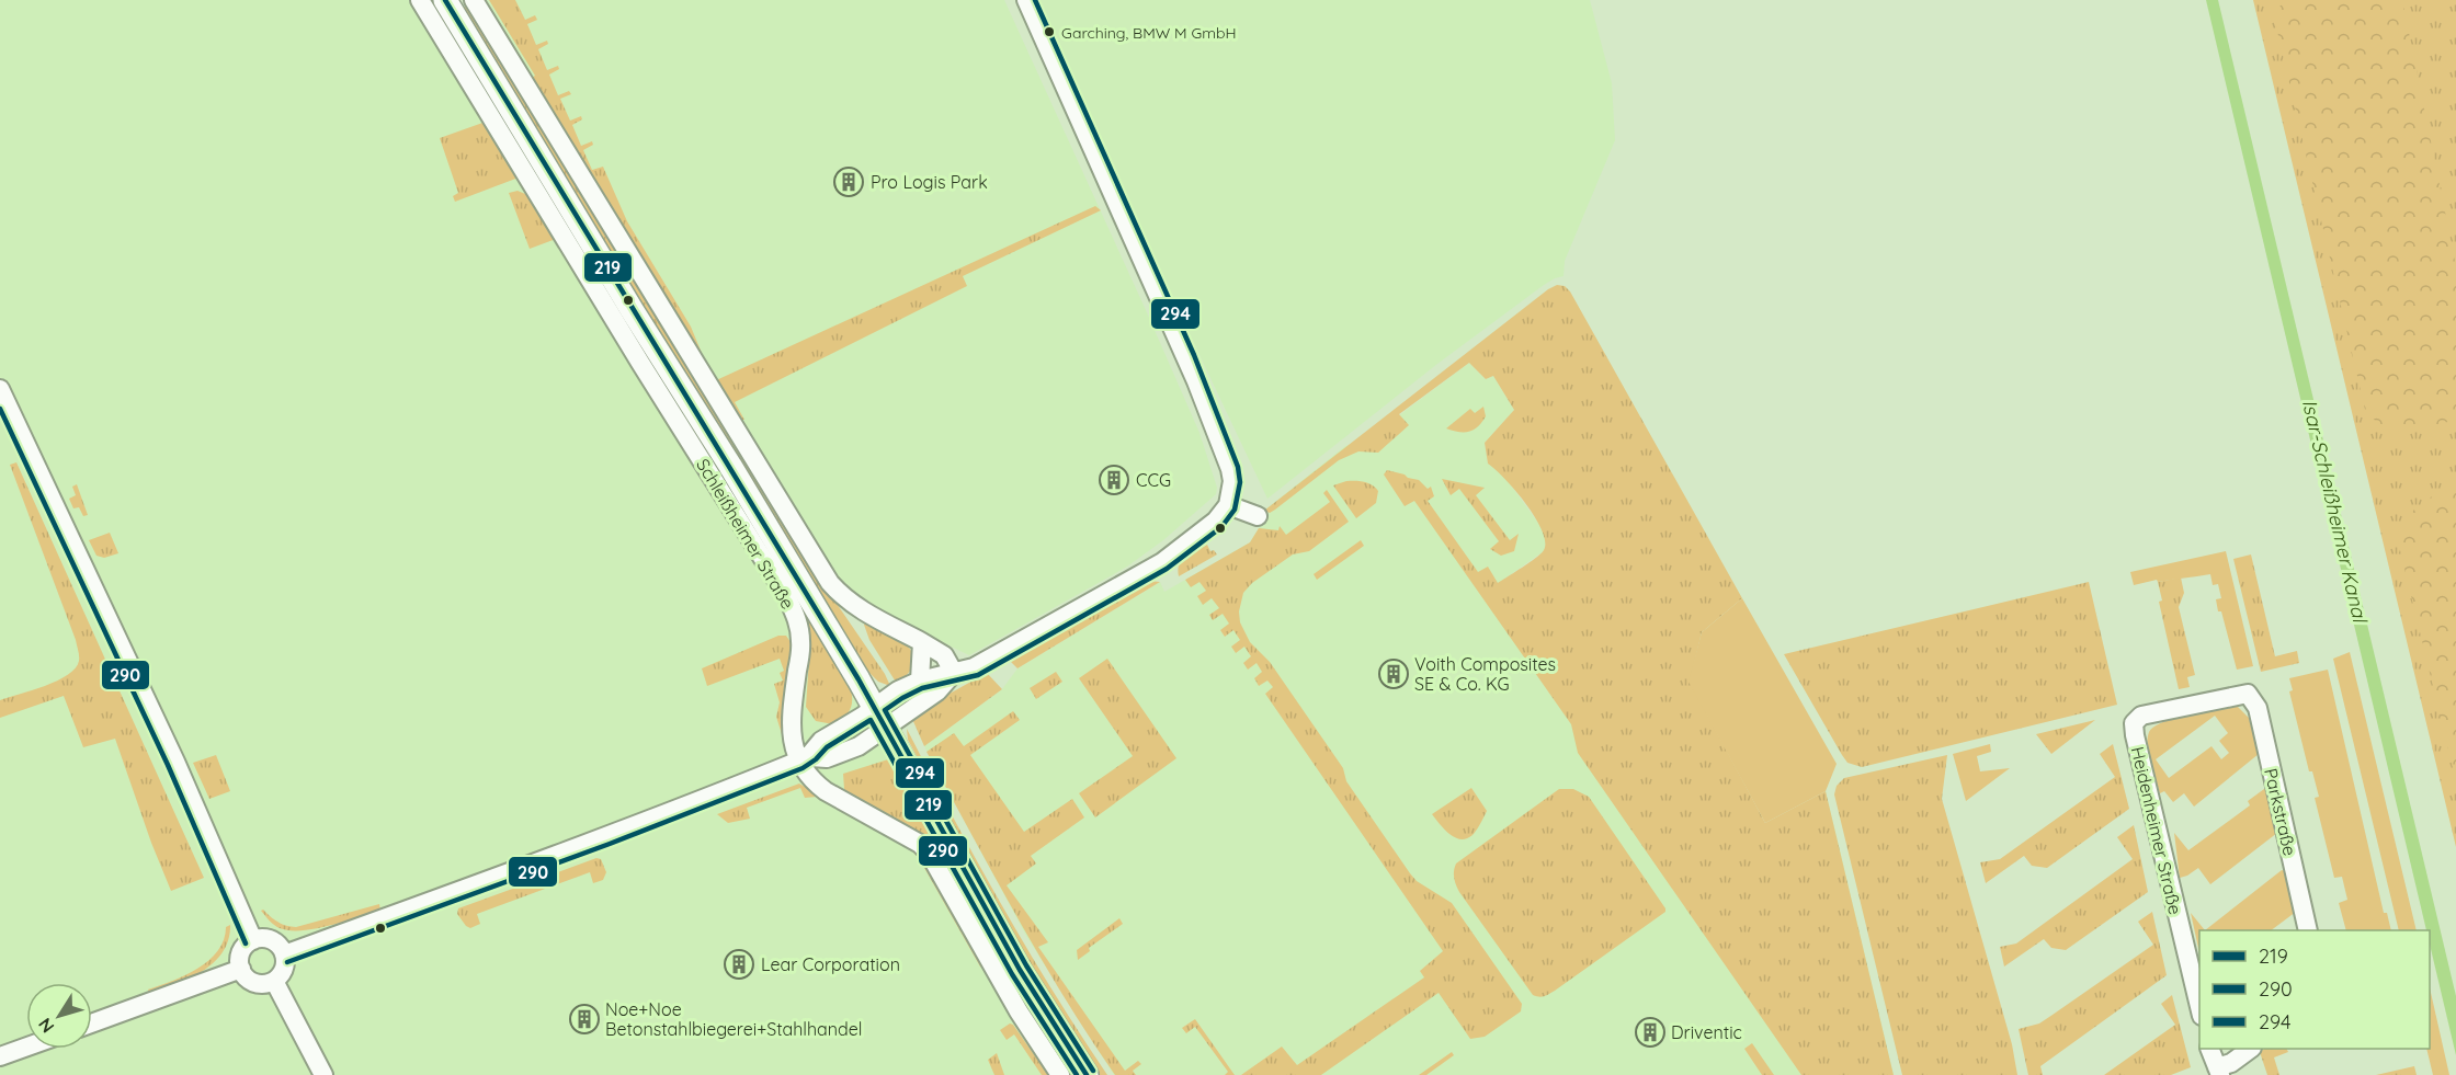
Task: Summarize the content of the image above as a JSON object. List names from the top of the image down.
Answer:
{
  "streets": {
    "main road": ["Schleißheimer Straße"],
    "street": ["Parkstraße", "Heidenheimer Straße"]
  },
  "crossings": [
    ["Parkstraße", "Heidenheimer Straße"]
  ],
  "water": ["Isar-Schleißheimer Kanal"],
  "places": {
    "other": ["Garching, BMW M GmbH"],
    "building": [
      "Pro Logis Park",
      "CCG",
      "Voith Composites SE & Co. KG",
      "Lear Corporation",
      "Noe+Noe Betonstahlbiegerei+Stahlhandel",
      "Driventic"
    ]
  },
  "lines": ["transit line 219", "transit line 294", "transit line 290"],
  "legend": ["219", "290", "294"],
  "north": "bottom left"
}
